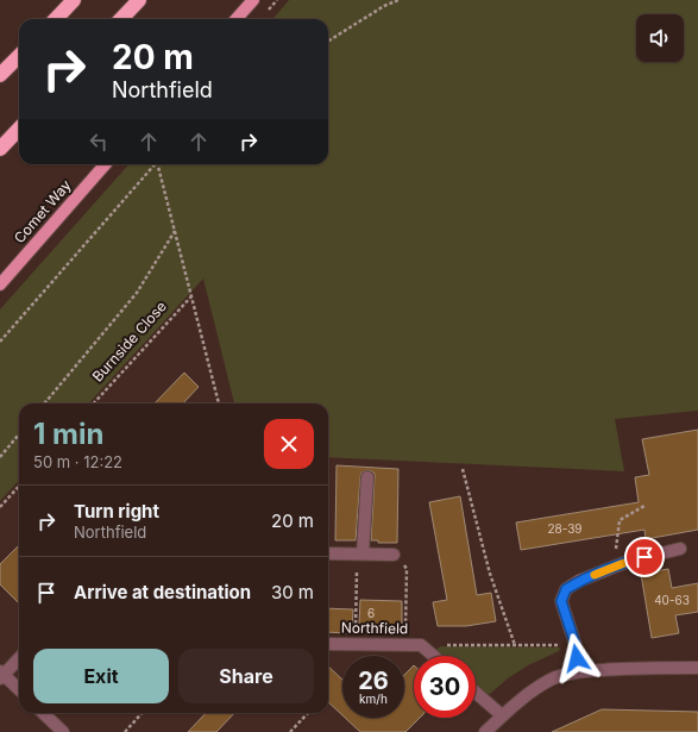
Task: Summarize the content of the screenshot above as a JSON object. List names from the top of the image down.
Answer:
{
  "streets": {
    "main road": ["Comet Way"],
    "street": ["Northfield"],
    "path": ["Burnside Close"]
  },
  "house_numbers": ["28-39", "40-63", "6"],
  "page": {
    "turn": ["20 m", "Northfield"],
    "heading": ["1 min", "50 m · 12:22"],
    "list": [
      {
        "name": "Turn right",
        "note": "Northfield",
        "value": "20 m"
      },
      {
        "name": "Arrive at destination",
        "value": "30 m"
      }
    ],
    "buttons": ["Exit", "Share"],
    "speed": "26 km/h",
    "limit": "30"
  }
}
